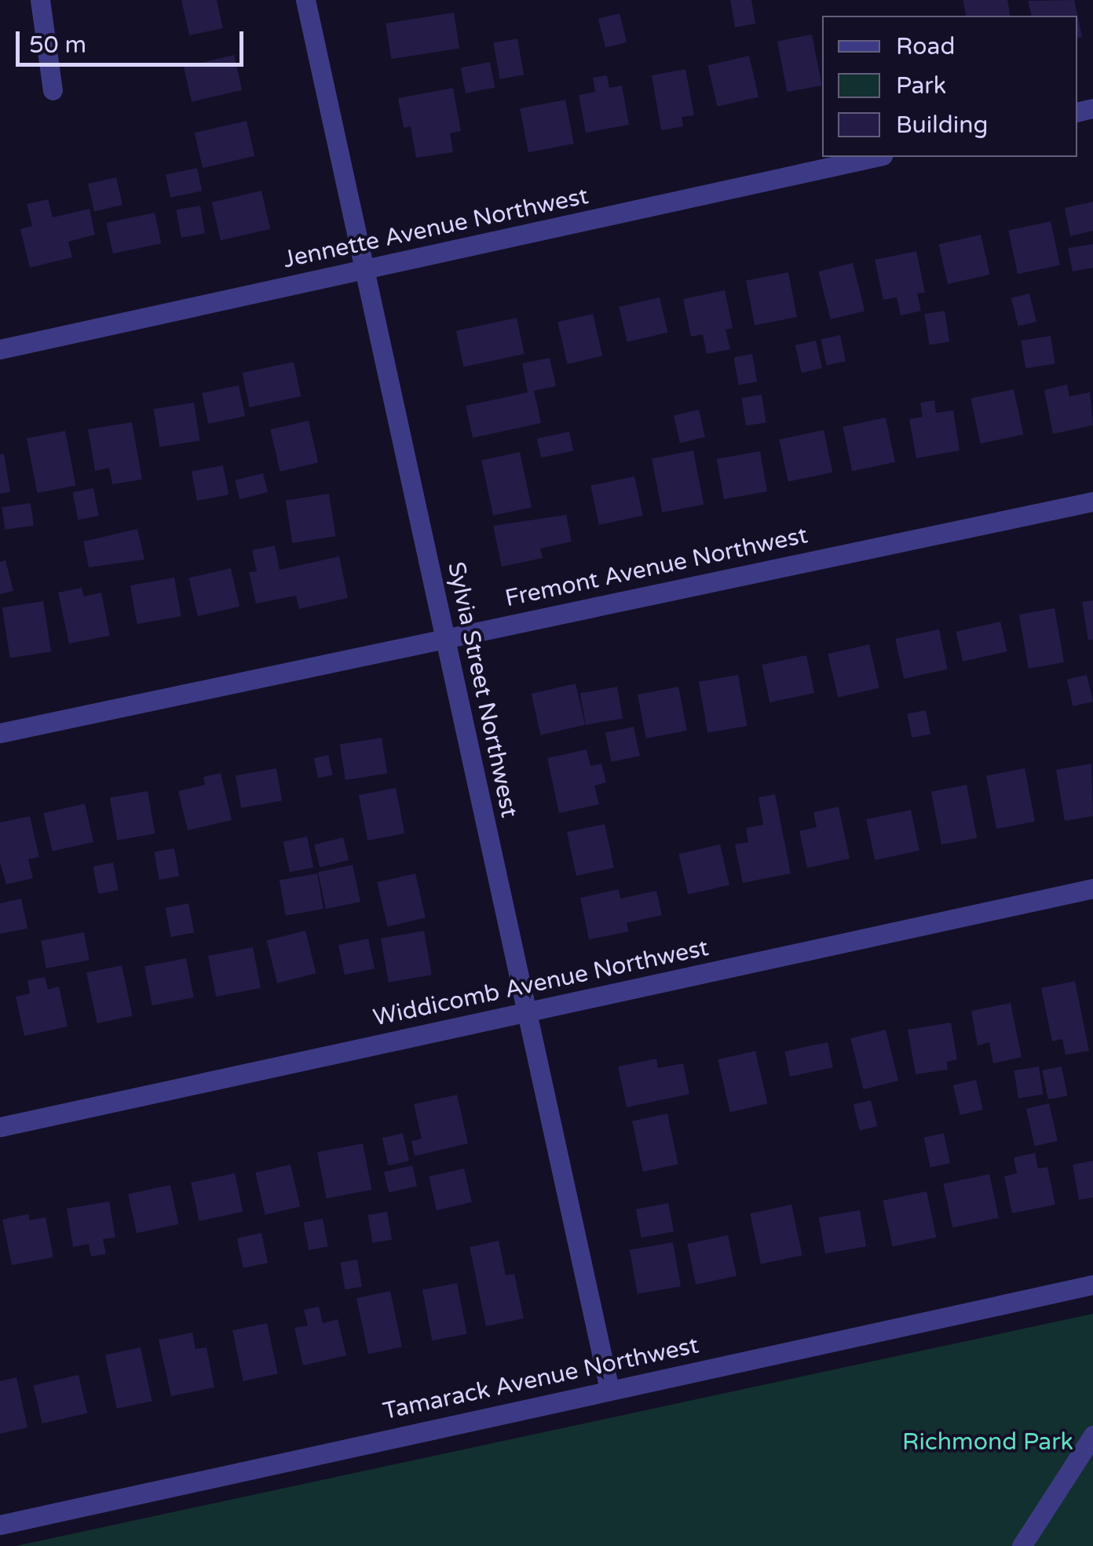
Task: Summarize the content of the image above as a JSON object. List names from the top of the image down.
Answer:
{
  "streets": {
    "street": [
      "Jennette Avenue Northwest",
      "Fremont Avenue Northwest",
      "Sylvia Street Northwest",
      "Widdicomb Avenue Northwest",
      "Tamarack Avenue Northwest"
    ]
  },
  "crossings": [
    ["Jennette Avenue Northwest", "Sylvia Street Northwest"],
    ["Fremont Avenue Northwest", "Sylvia Street Northwest"],
    ["Sylvia Street Northwest", "Widdicomb Avenue Northwest"],
    ["Sylvia Street Northwest", "Tamarack Avenue Northwest"]
  ],
  "parks": ["Richmond Park"],
  "legend": ["Road", "Park", "Building"],
  "scale_bar": "50 m"
}
